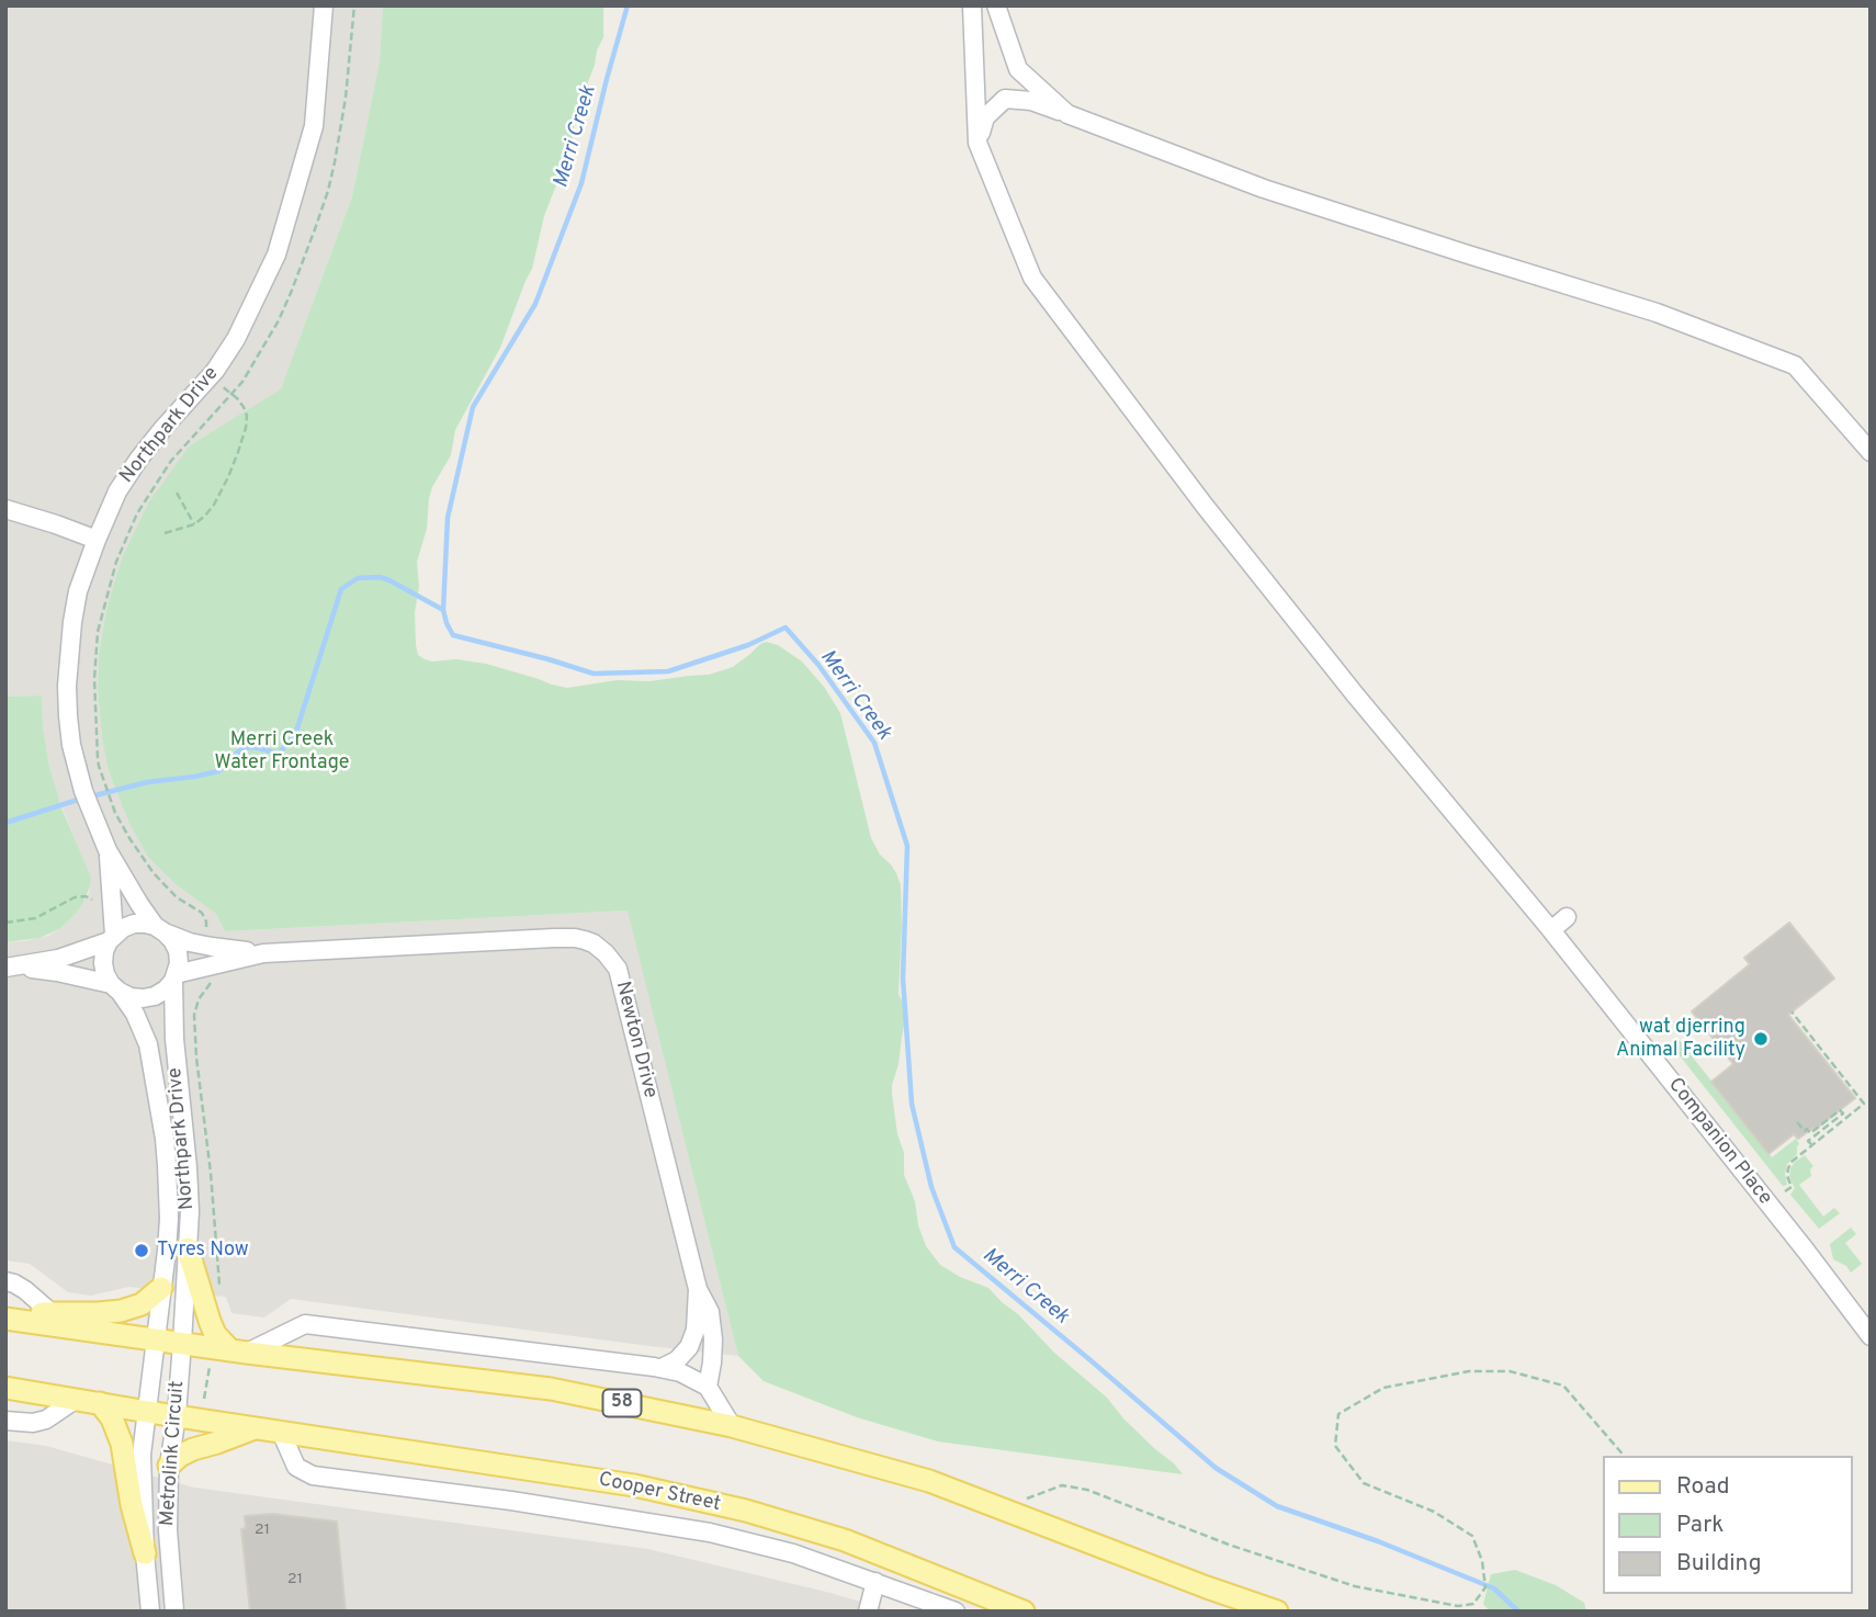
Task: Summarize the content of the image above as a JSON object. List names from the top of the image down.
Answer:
{
  "streets": {
    "main road": ["58", "Cooper Street"],
    "street": [
      "Northpark Drive",
      "Newton Drive",
      "Companion Place",
      "Metrolink Circuit"
    ]
  },
  "crossings": [
    ["Northpark Drive", "Newton Drive"],
    ["Northpark Drive", "58"],
    ["Northpark Drive", "Metrolink Circuit"],
    ["Northpark Drive", "Cooper Street"],
    ["58", "Metrolink Circuit"],
    ["Metrolink Circuit", "Cooper Street"]
  ],
  "water": ["Merri Creek"],
  "parks": ["Merri Creek Water Frontage"],
  "places": ["wat djerring Animal Facility", "Tyres Now"],
  "house_numbers": ["21", "21"],
  "legend": ["Road", "Park", "Building"]
}
